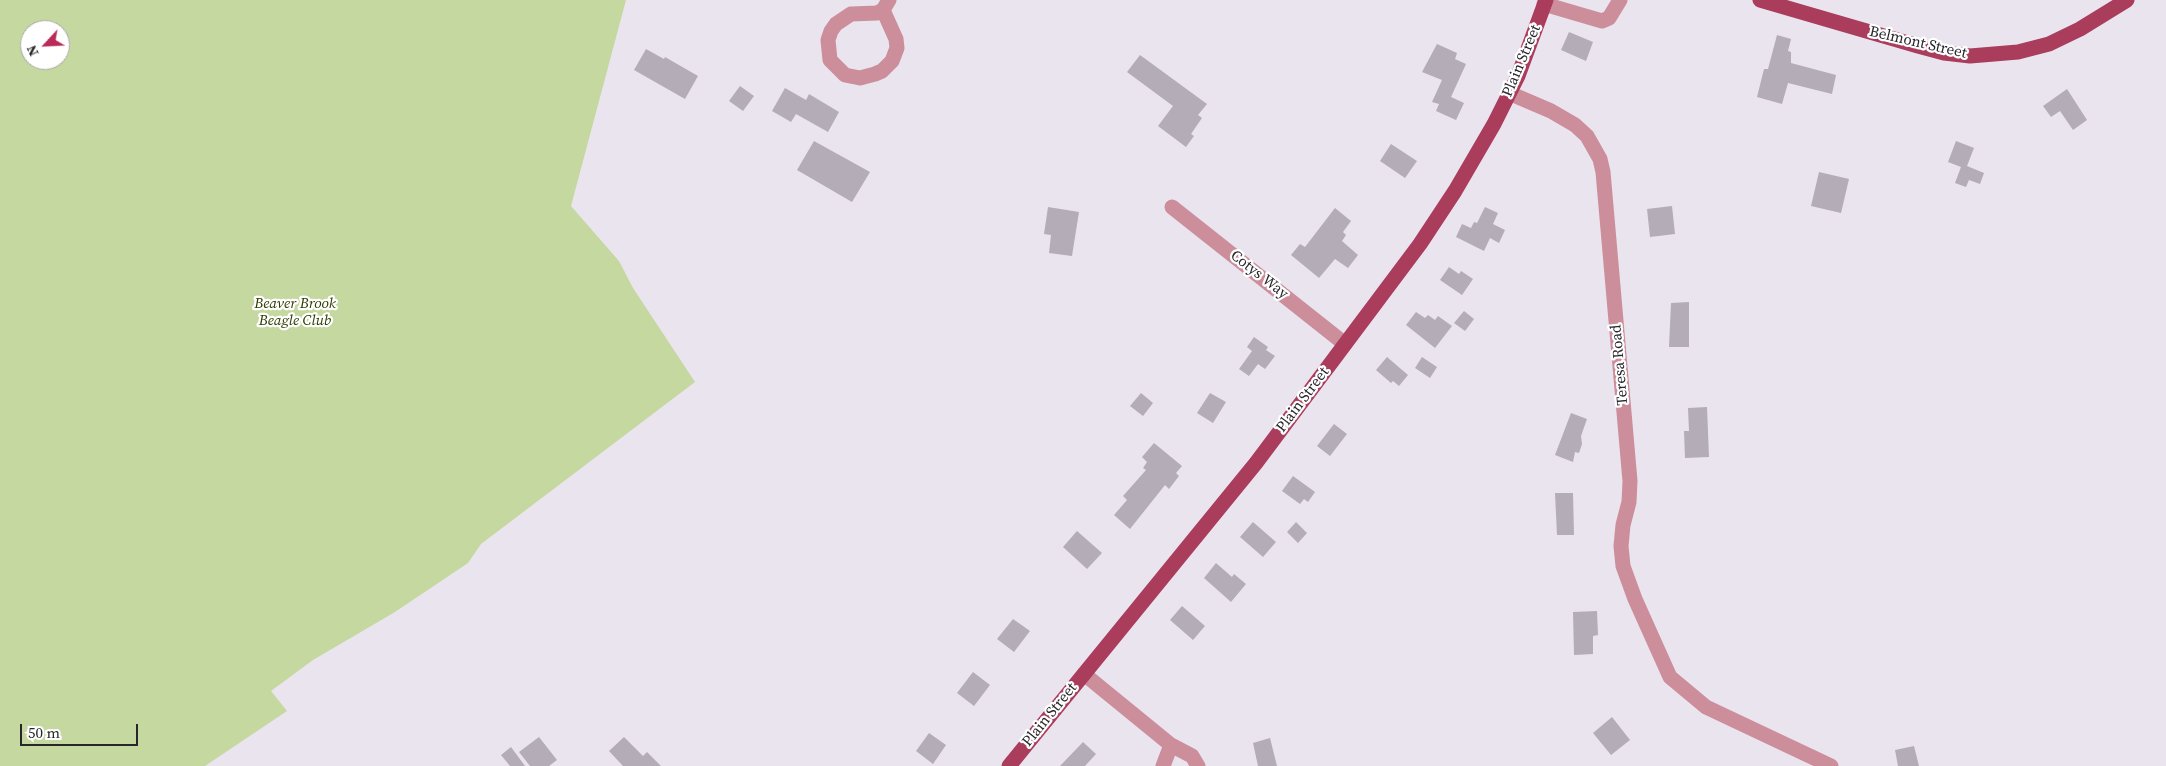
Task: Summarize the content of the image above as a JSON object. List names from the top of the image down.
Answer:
{
  "streets": {
    "main road": ["Belmont Street", "Plain Street"],
    "street": ["Cotys Way", "Teresa Road"]
  },
  "crossings": [
    ["Plain Street", "Cotys Way"],
    ["Plain Street", "Teresa Road"]
  ],
  "parks": ["Beaver Brook Beagle Club"],
  "scale_bar": "50 m",
  "north": "bottom left"
}
